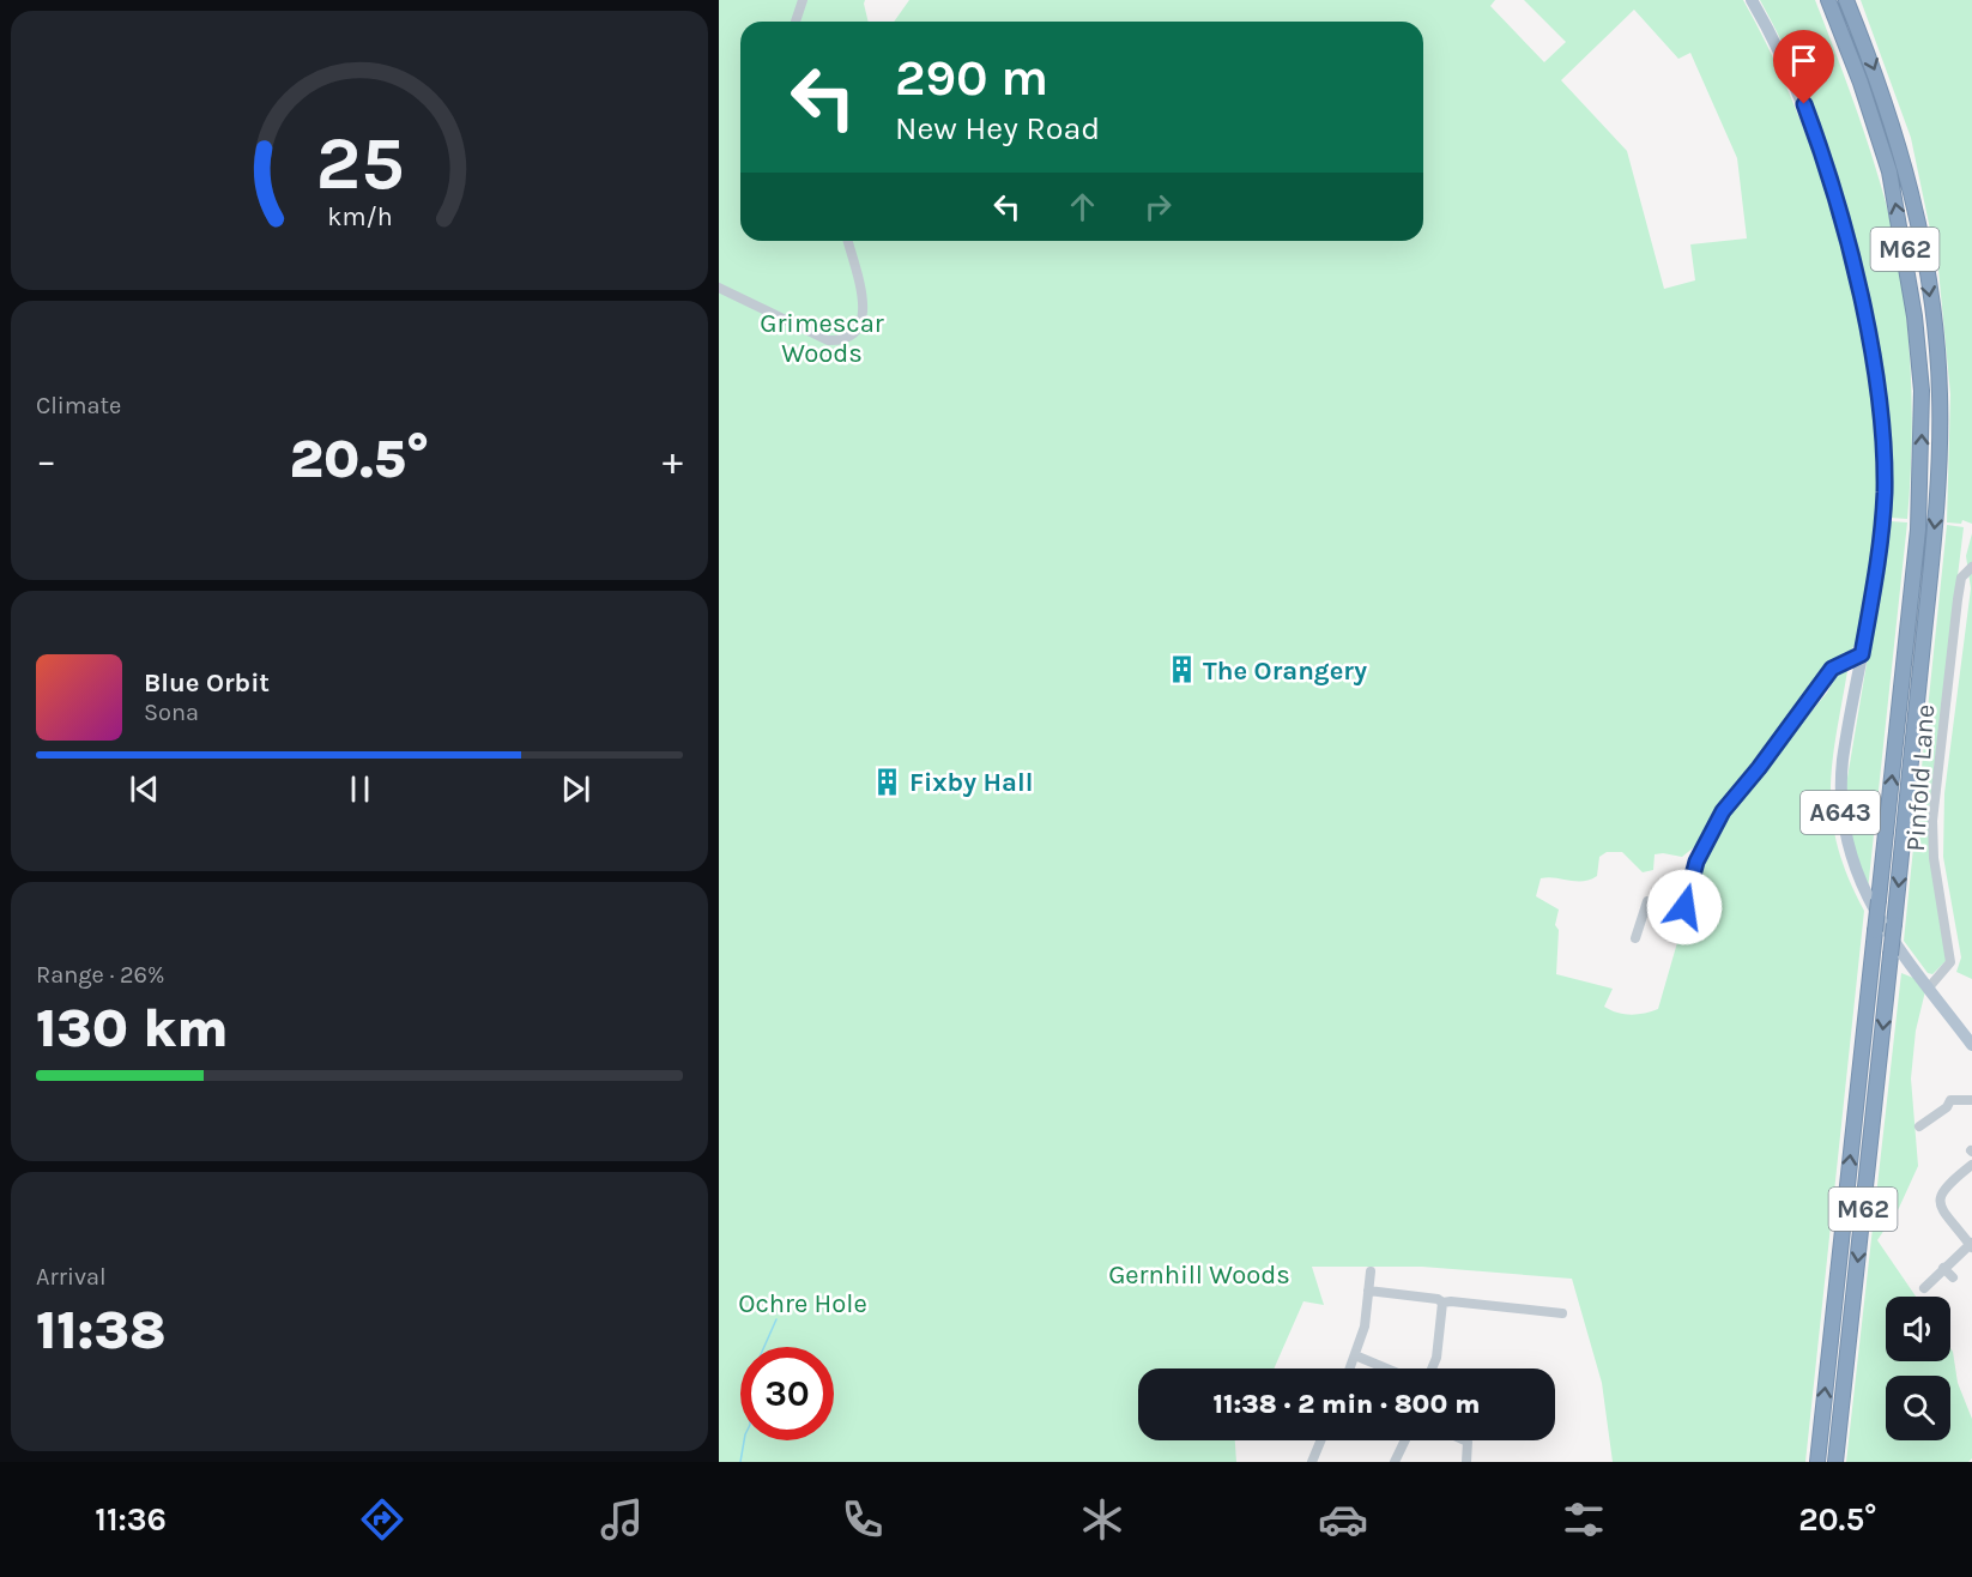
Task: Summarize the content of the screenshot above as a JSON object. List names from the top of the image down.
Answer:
{
  "streets": {
    "highway": ["M62"],
    "main road": ["A643"],
    "street": ["Pinfold Lane"]
  },
  "crossings": [
    ["Pinfold Lane", "A643"]
  ],
  "parks": ["Grimescar Woods", "Gernhill Woods", "Ochre Hole"],
  "places": {
    "building": ["The Orangery", "Fixby Hall"]
  },
  "page": {
    "turn": ["290 m", "New Hey Road"],
    "tile": [
      "Climate",
      ["Range · 26%", "130 km"],
      ["Arrival", "11:38"]
    ],
    "heat": ["−", "20.5°", "+"],
    "song": ["Blue Orbit", "Sona"],
    "limit": "30",
    "trip": "11:38 · 2 min · 800 m",
    "tabs": ["11:36", "20.5°"],
    "gauge": ["25", "km/h"]
  }
}
